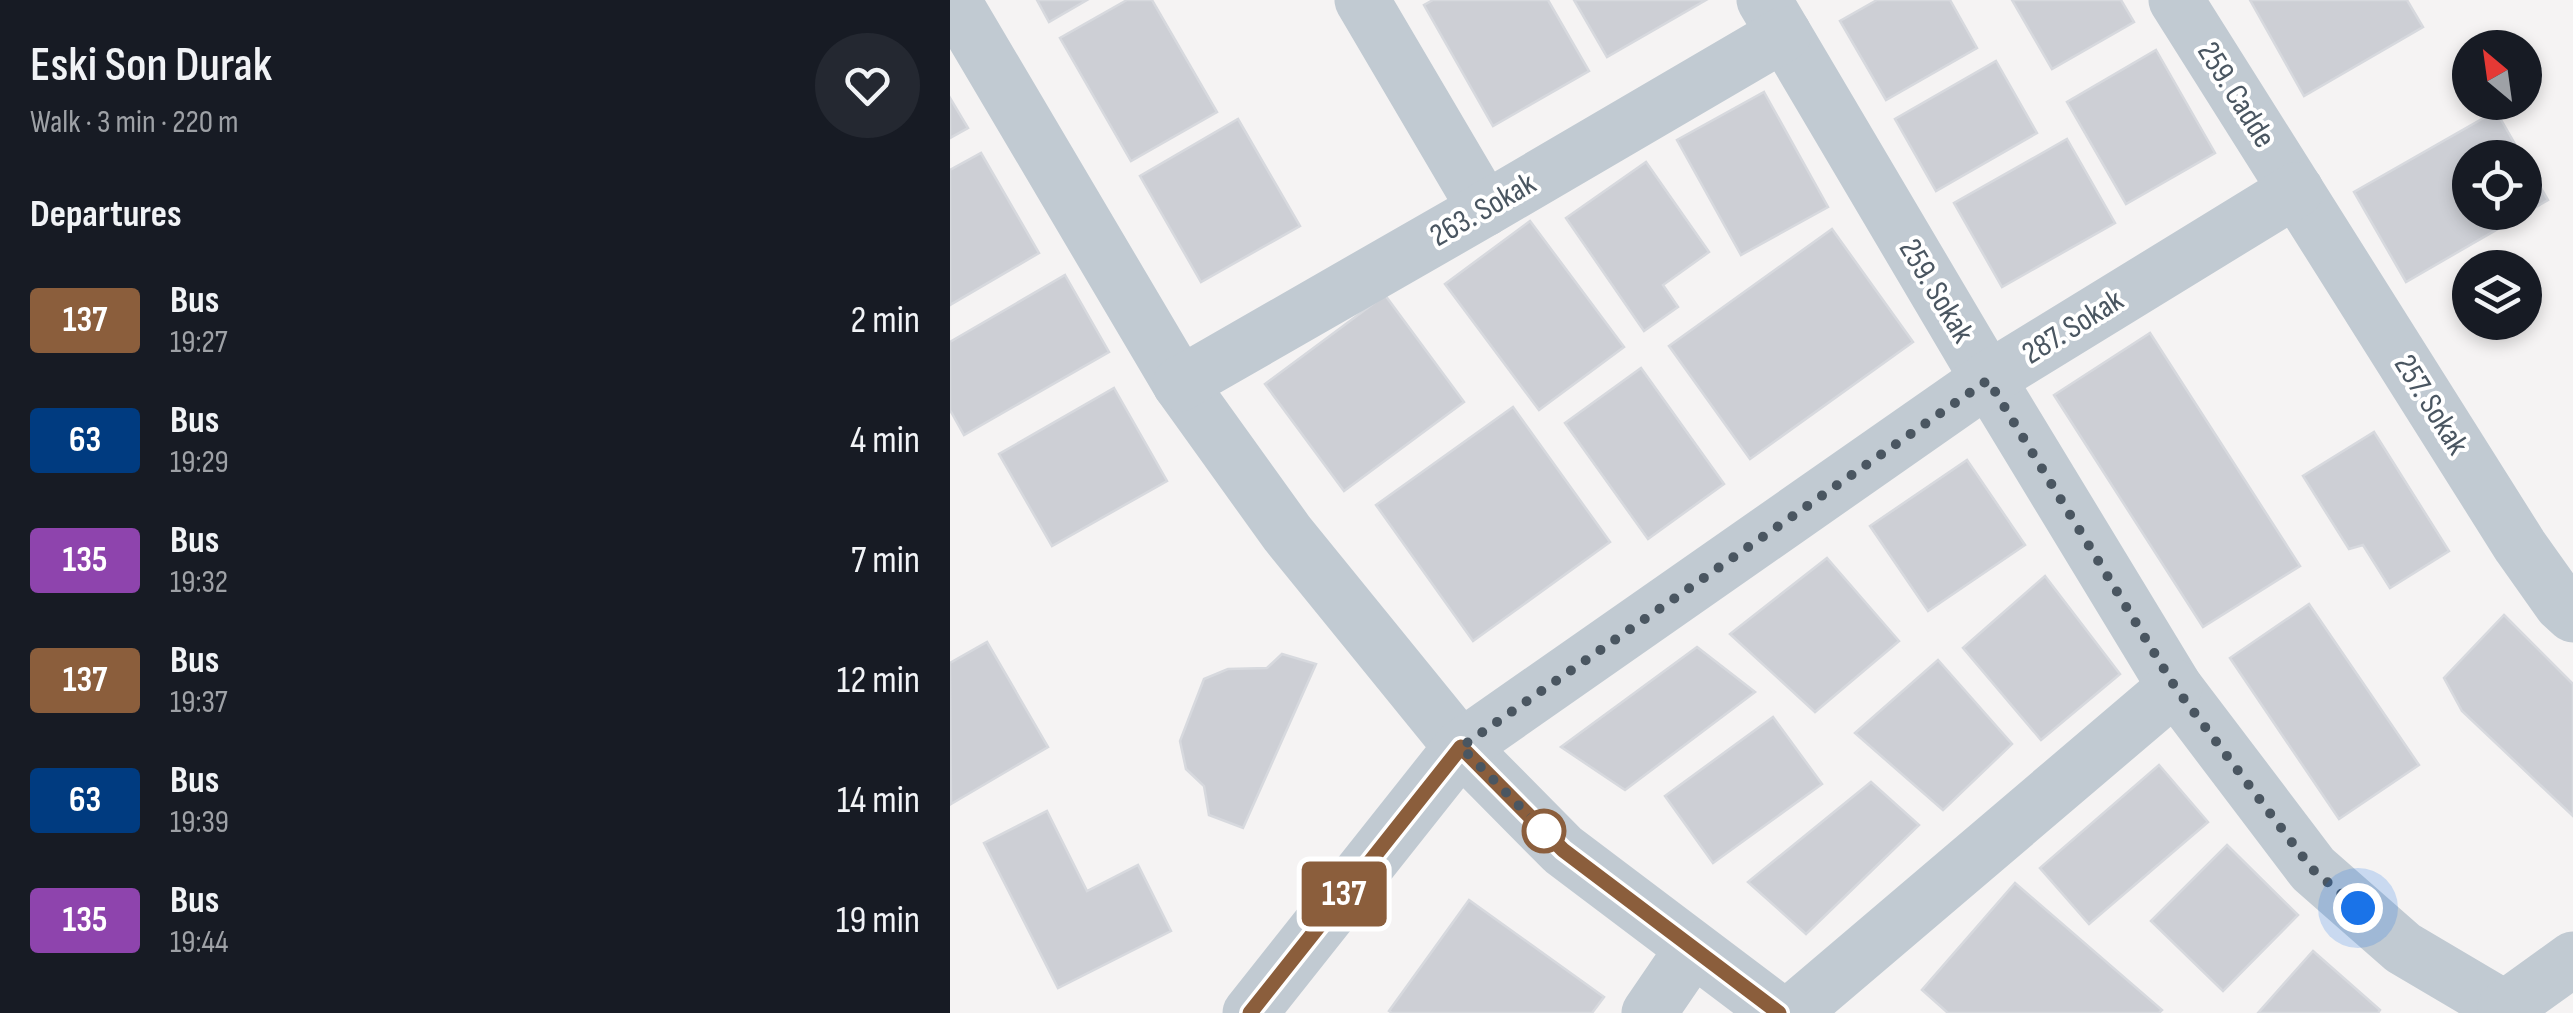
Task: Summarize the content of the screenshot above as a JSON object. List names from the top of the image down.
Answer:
{
  "streets": {
    "street": [
      "259. Cadde",
      "263. Sokak",
      "259. Sokak",
      "287. Sokak",
      "257. Sokak"
    ]
  },
  "crossings": [
    ["259. Cadde", "287. Sokak"],
    ["259. Cadde", "257. Sokak"],
    ["263. Sokak", "259. Sokak"],
    ["259. Sokak", "287. Sokak"],
    ["287. Sokak", "257. Sokak"]
  ],
  "lines": ["bus line 137"],
  "north": "top left",
  "page": {
    "heading": [
      ["Eski Son Durak", "Walk · 3 min · 220 m"],
      "Departures"
    ],
    "on_map": "137",
    "list": [
      {
        "mark": "137",
        "name": "Bus",
        "note": "19:27",
        "value": "2 min"
      },
      {
        "mark": "63",
        "name": "Bus",
        "note": "19:29",
        "value": "4 min"
      },
      {
        "mark": "135",
        "name": "Bus",
        "note": "19:32",
        "value": "7 min"
      },
      {
        "mark": "137",
        "name": "Bus",
        "note": "19:37",
        "value": "12 min"
      },
      {
        "mark": "63",
        "name": "Bus",
        "note": "19:39",
        "value": "14 min"
      },
      {
        "mark": "135",
        "name": "Bus",
        "note": "19:44",
        "value": "19 min"
      }
    ]
  }
}
